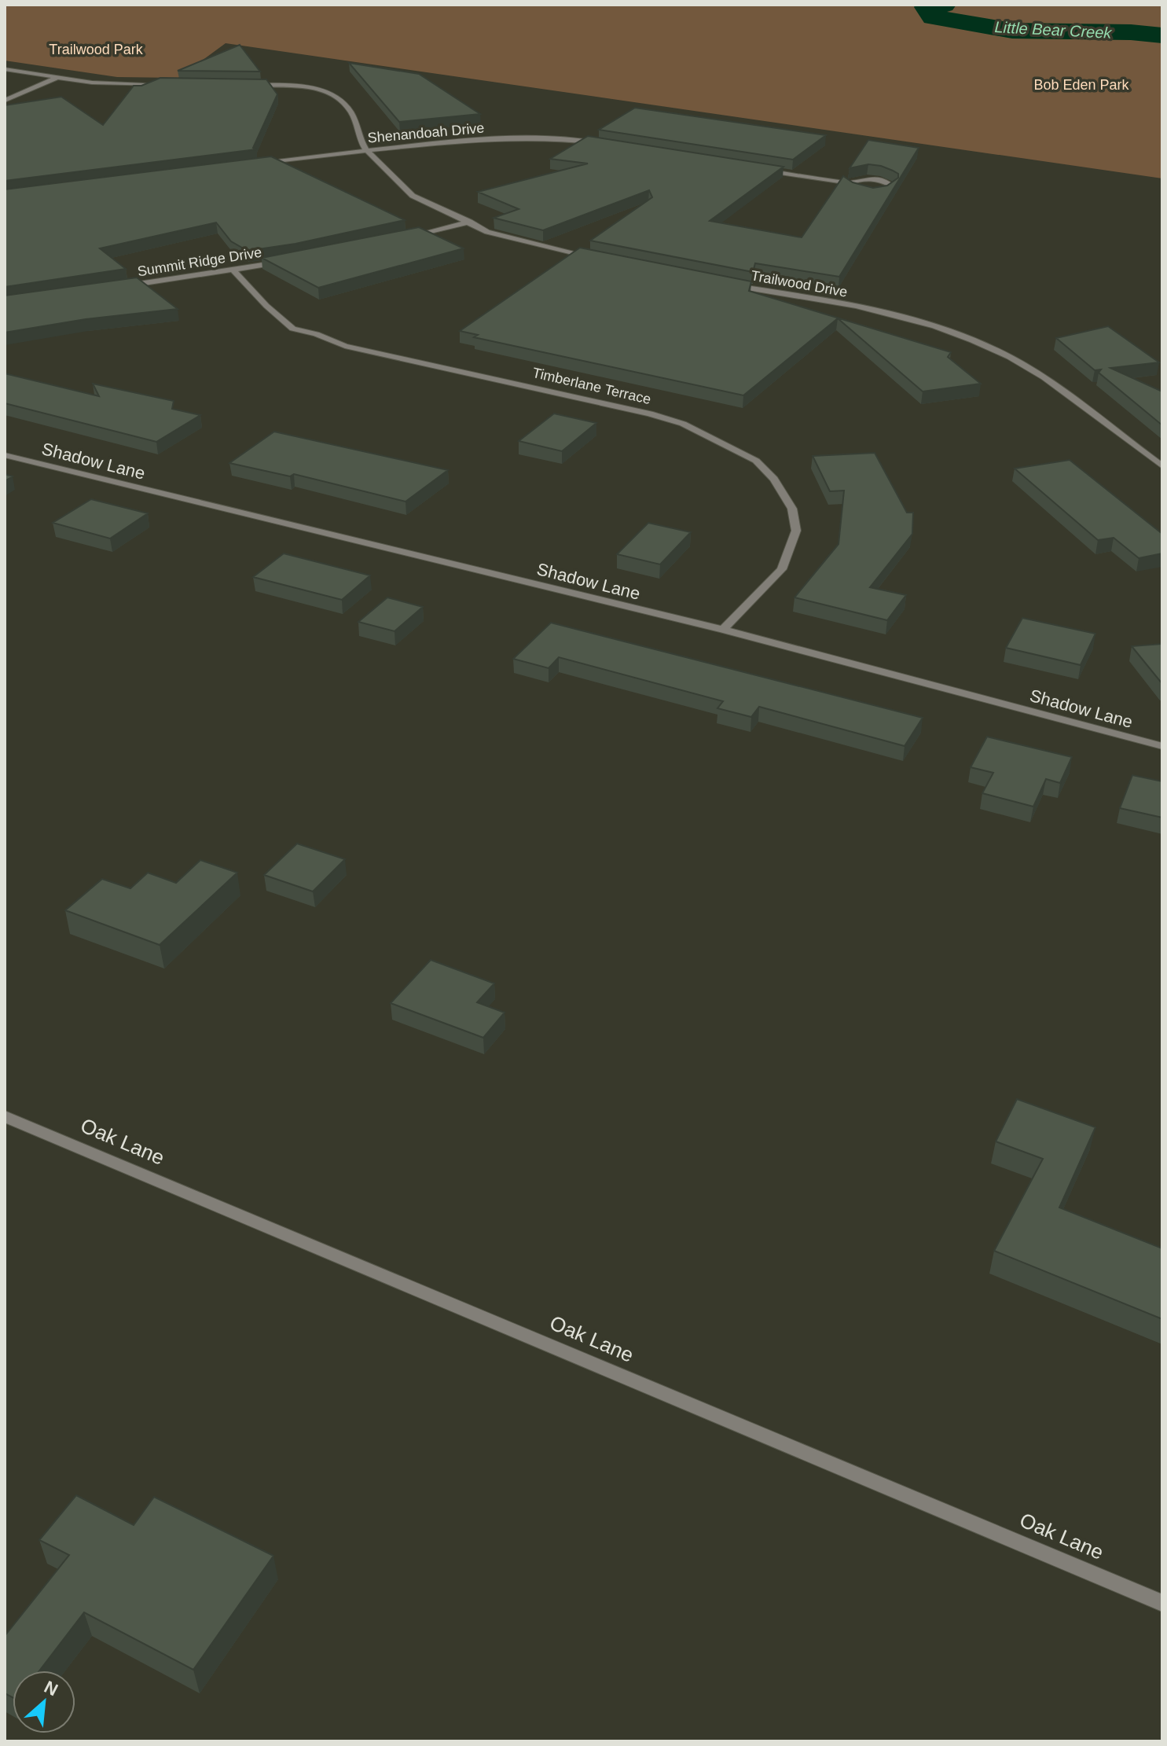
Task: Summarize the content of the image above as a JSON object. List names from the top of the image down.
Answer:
{
  "streets": {
    "street": [
      "Shenandoah Drive",
      "Summit Ridge Drive",
      "Trailwood Drive",
      "Timberlane Terrace",
      "Shadow Lane",
      "Oak Lane"
    ]
  },
  "crossings": [
    ["Summit Ridge Drive", "Timberlane Terrace"],
    ["Timberlane Terrace", "Shadow Lane"]
  ],
  "water": ["Little Bear Creek"],
  "parks": ["Trailwood Park", "Bob Eden Park"],
  "north": "top right"
}
